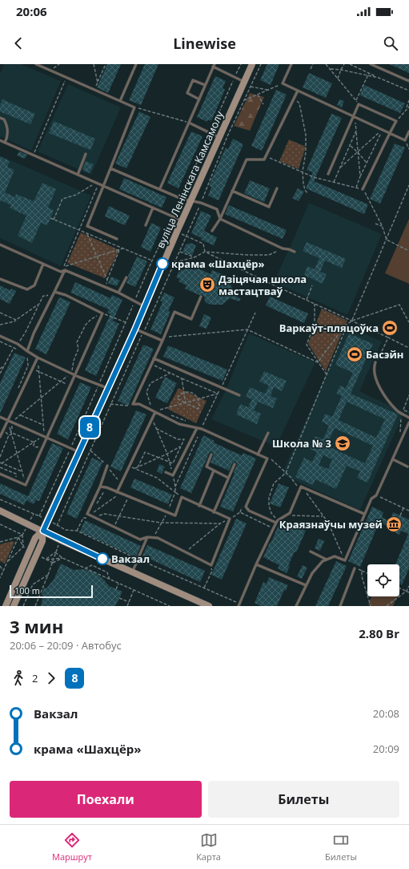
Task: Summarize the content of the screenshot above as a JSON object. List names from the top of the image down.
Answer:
{
  "streets": {
    "main road": ["вуліца Ленінскага Камсамолу"]
  },
  "places": {
    "other": ["крама «Шахцёр»", "Вакзал"],
    "theatre": ["Дзіцячая школа мастацтваў"],
    "sports": ["Варкаўт-пляцоўка", "Басэйн"],
    "school or university": ["Школа № 3"],
    "museum": ["Краязнаўчы музей"]
  },
  "lines": ["bus line 8"],
  "scale_bar": "100 m",
  "page": {
    "status": "20:06",
    "header": "Linewise",
    "on_map": "8",
    "scale": "100 m",
    "heading": ["3 мин", "20:06 – 20:09 · Автобус", "2.80 Br"],
    "legs": ["2", "8"],
    "list": [
      {
        "name": "Вакзал",
        "value": "20:08"
      },
      {
        "name": "крама «Шахцёр»",
        "value": "20:09"
      }
    ],
    "buttons": ["Поехали", "Билеты"],
    "tabs": ["Маршрут", "Карта", "Билеты"]
  }
}
